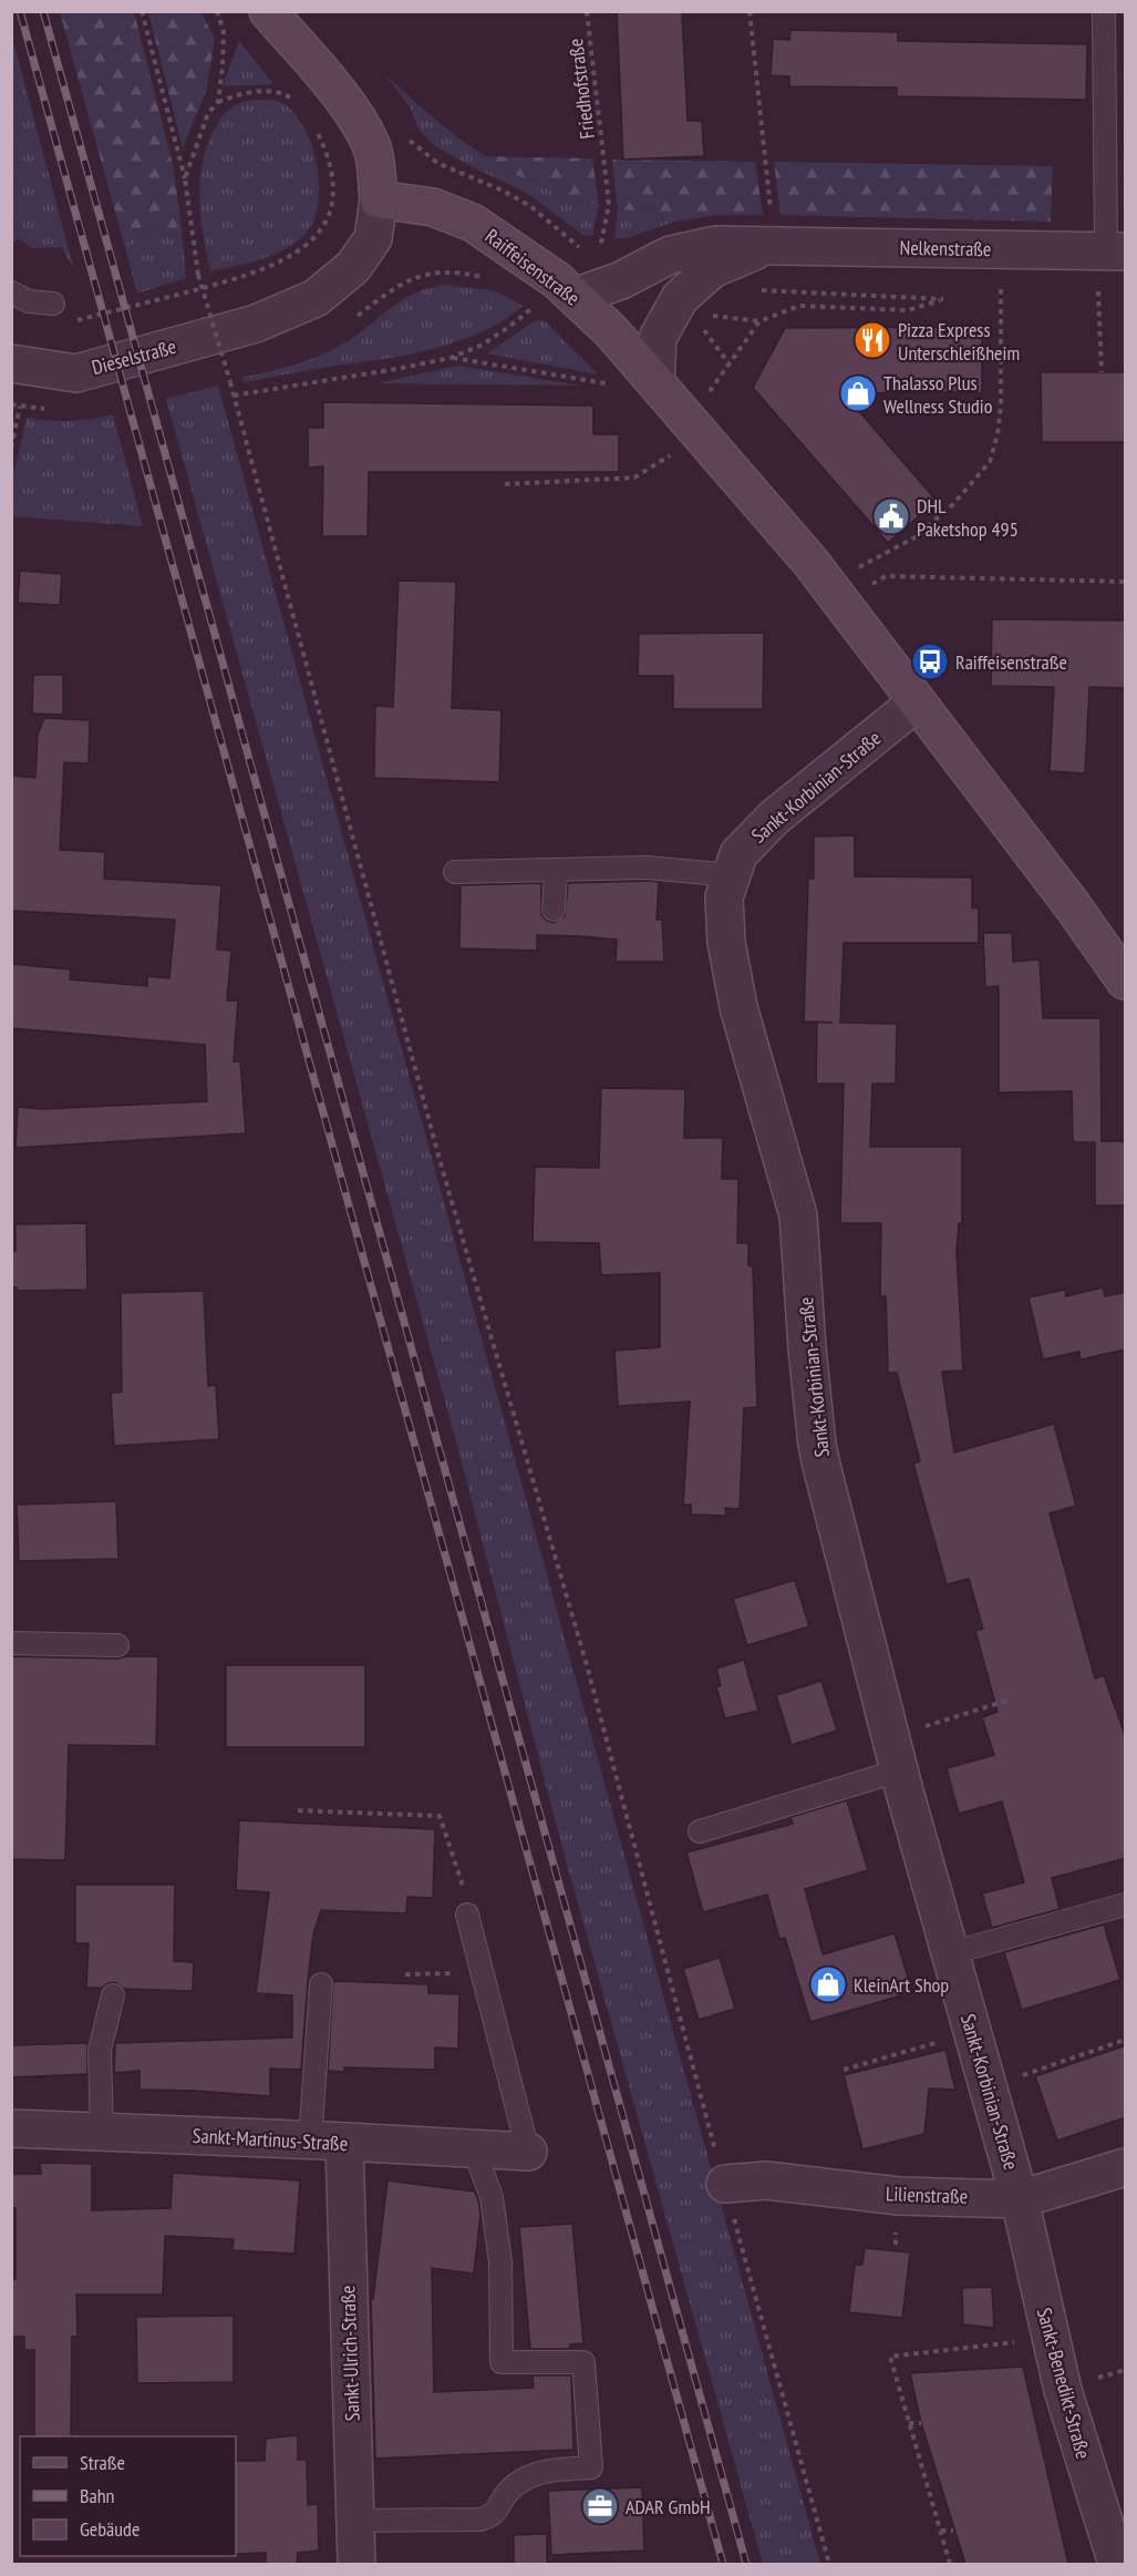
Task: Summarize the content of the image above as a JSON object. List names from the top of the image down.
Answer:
{
  "streets": {
    "street": [
      "Nelkenstraße",
      "Raiffeisenstraße",
      "Dieselstraße",
      "Sankt-Korbinian-Straße",
      "Sankt-Martinus-Straße",
      "Lilienstraße",
      "Sankt-Ulrich-Straße",
      "Sankt-Benedikt-Straße"
    ],
    "path": ["Friedhofstraße"]
  },
  "crossings": [
    ["Nelkenstraße", "Raiffeisenstraße"],
    ["Raiffeisenstraße", "Dieselstraße"],
    ["Raiffeisenstraße", "Sankt-Korbinian-Straße"],
    ["Sankt-Korbinian-Straße", "Lilienstraße"],
    ["Sankt-Korbinian-Straße", "Sankt-Benedikt-Straße"],
    ["Sankt-Martinus-Straße", "Sankt-Ulrich-Straße"],
    ["Lilienstraße", "Sankt-Benedikt-Straße"]
  ],
  "places": {
    "restaurant": ["Pizza Express Unterschleißheim"],
    "shop": ["Thalasso Plus Wellness Studio", "KleinArt Shop"],
    "public building": ["DHL Paketshop 495"],
    "bus stop": ["Raiffeisenstraße"],
    "office": ["ADAR GmbH"]
  },
  "legend": ["Straße", "Bahn", "Gebäude"]
}
